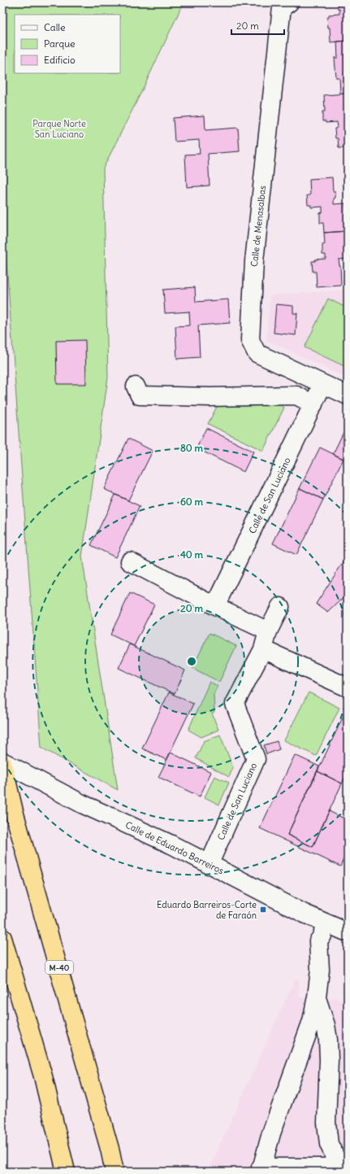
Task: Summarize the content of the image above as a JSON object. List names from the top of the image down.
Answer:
{
  "streets": {
    "highway": ["M-40"],
    "street": ["Calle de Menasalbas", "Calle de San Luciano", "Calle de Eduardo Barreiros"]
  },
  "crossings": [
    ["Calle de Menasalbas", "Calle de San Luciano"],
    ["Calle de San Luciano", "Calle de Eduardo Barreiros"],
    ["Calle de Eduardo Barreiros", "M-40"]
  ],
  "parks": ["Parque Norte San Luciano"],
  "places": {
    "transit": ["Eduardo Barreiros-Corte de Faraón"]
  },
  "legend": ["Calle", "Parque", "Edificio"],
  "scale_bar": "20 m",
  "rings": [
    "80 m",
    "60 m",
    "40 m",
    "20 m"
  ]
}
